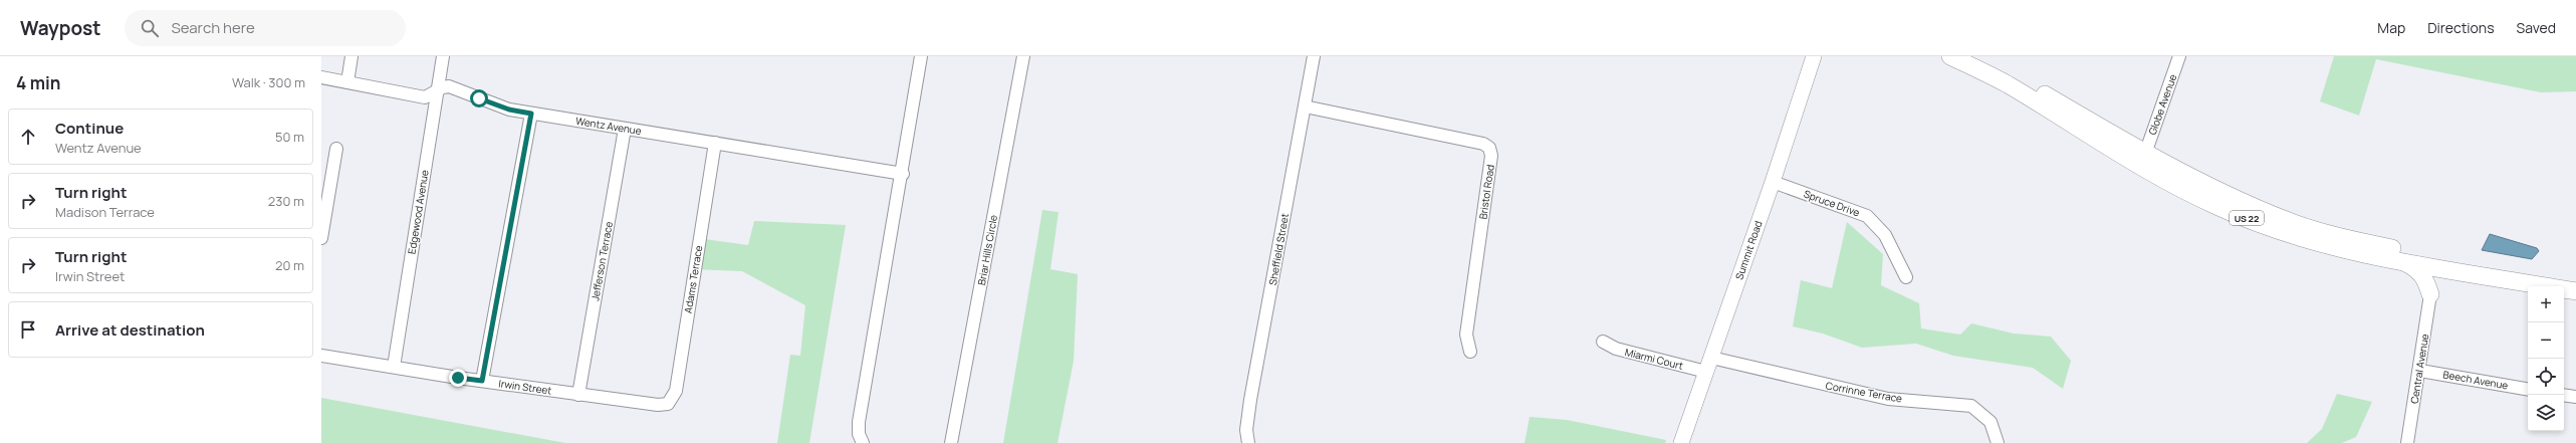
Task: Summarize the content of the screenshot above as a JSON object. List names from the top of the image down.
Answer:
{
  "streets": {
    "highway": ["US 22"],
    "main road": ["Summit Road"],
    "street": [
      "Globe Avenue",
      "Wentz Avenue",
      "Bristol Road",
      "Spruce Drive",
      "Edgewood Avenue",
      "Sheffield Street",
      "Briar Hills Circle",
      "Jefferson Terrace",
      "Adams Terrace",
      "Miarmi Court",
      "Central Avenue",
      "Beech Avenue",
      "Irwin Street",
      "Corrinne Terrace"
    ]
  },
  "crossings": [
    ["Globe Avenue", "US 22"],
    ["Wentz Avenue", "Edgewood Avenue"],
    ["Wentz Avenue", "Jefferson Terrace"],
    ["Wentz Avenue", "Adams Terrace"],
    ["Bristol Road", "Sheffield Street"],
    ["Spruce Drive", "Summit Road"],
    ["Edgewood Avenue", "Irwin Street"],
    ["Summit Road", "Miarmi Court"],
    ["Summit Road", "Corrinne Terrace"],
    ["Jefferson Terrace", "Irwin Street"],
    ["Adams Terrace", "Irwin Street"],
    ["Miarmi Court", "Corrinne Terrace"],
    ["Central Avenue", "Beech Avenue"]
  ],
  "page": {
    "header": "Waypost",
    "search": "Search here",
    "nav": ["Map", "Directions", "Saved"],
    "heading": ["4 min", "Walk · 300 m"],
    "list": [
      ["Continue", "Wentz Avenue", "50 m"],
      ["Turn right", "Madison Terrace", "230 m"],
      ["Turn right", "Irwin Street", "20 m"],
      "Arrive at destination"
    ],
    "map_buttons": ["+", "−"]
  }
}
